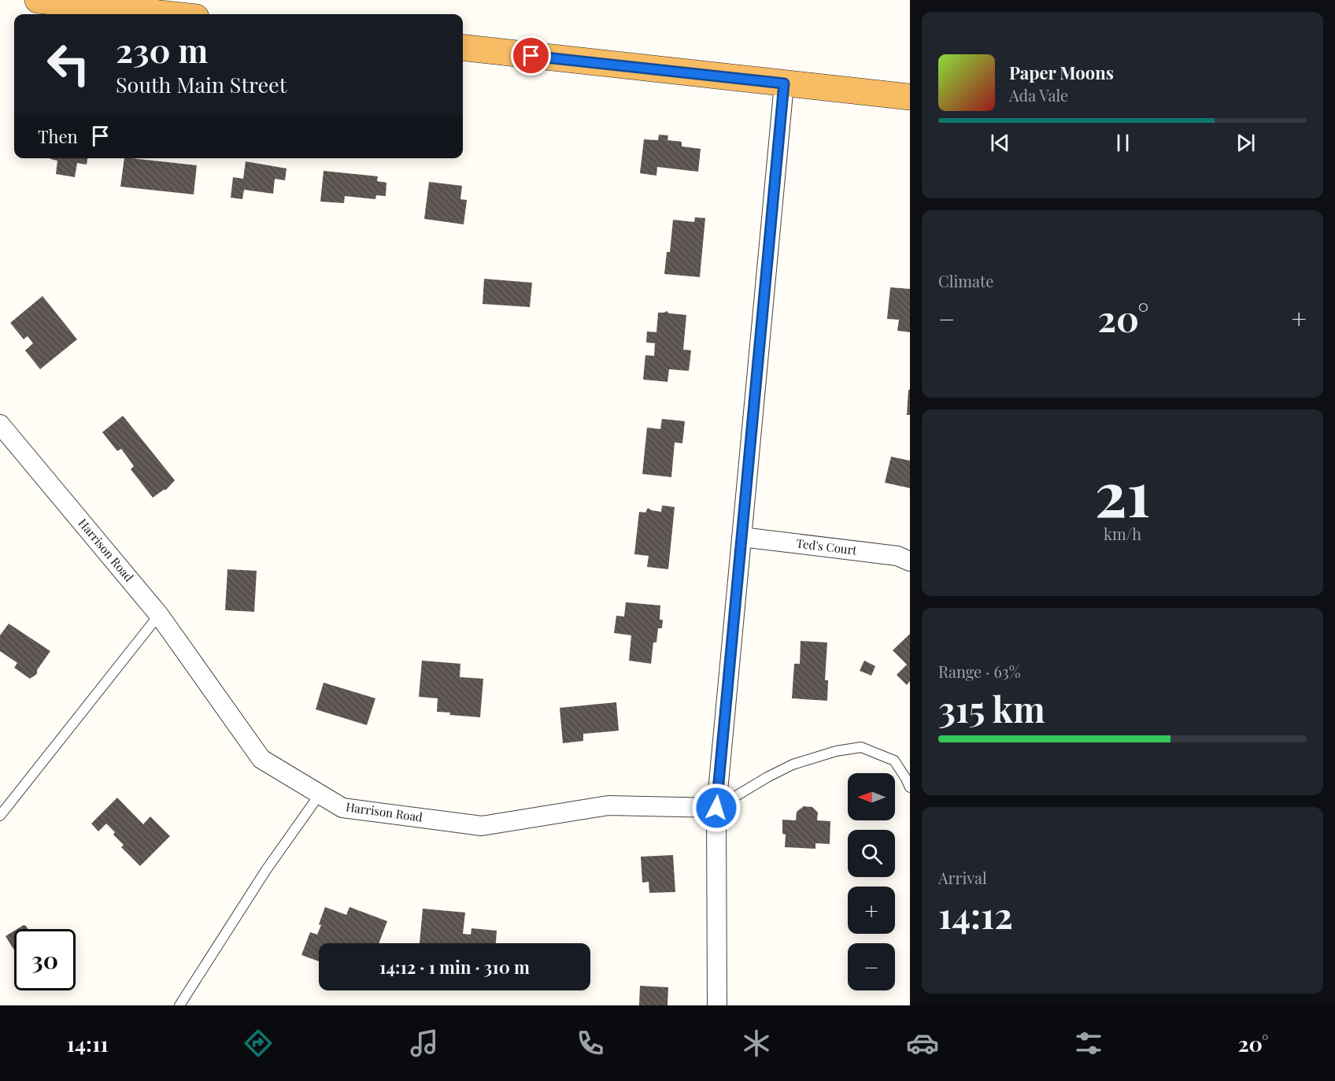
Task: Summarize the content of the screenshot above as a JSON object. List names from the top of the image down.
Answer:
{
  "streets": {
    "street": ["Ted's Court", "Harrison Road"]
  },
  "north": "left",
  "page": {
    "turn": ["230 m", "South Main Street"],
    "song": ["Paper Moons", "Ada Vale"],
    "then": "Then",
    "tile": [
      "Climate",
      ["21", "km/h"],
      ["Range · 63%", "315 km"],
      ["Arrival", "14:12"]
    ],
    "heat": ["−", "20°", "+"],
    "map_buttons": ["+", "−"],
    "limit": "30",
    "trip": "14:12 · 1 min · 310 m",
    "tabs": ["14:11", "20°"]
  }
}
